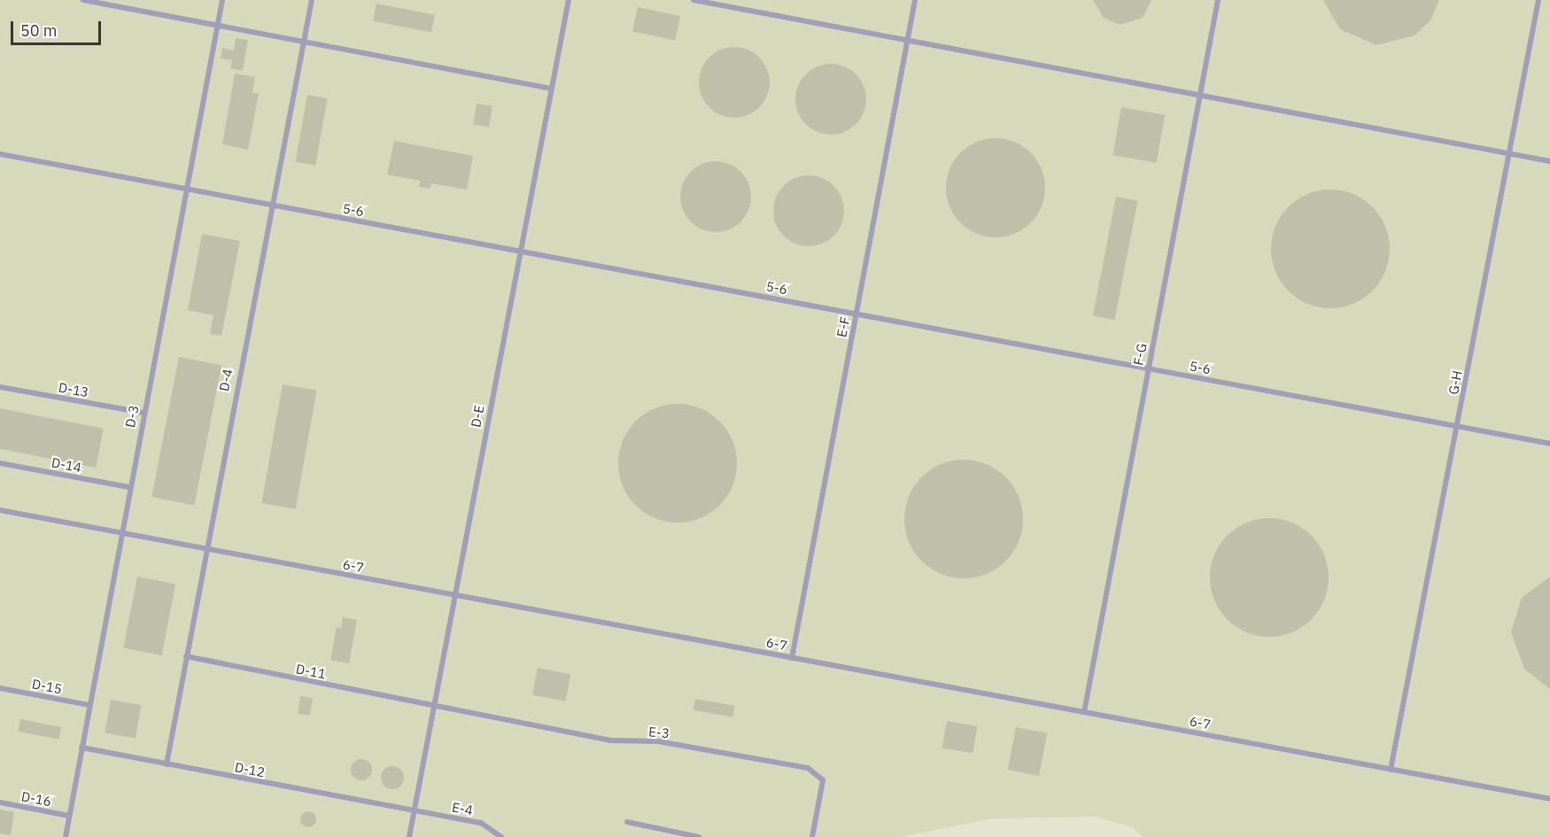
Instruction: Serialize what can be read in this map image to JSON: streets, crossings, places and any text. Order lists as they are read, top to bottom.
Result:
{
  "streets": {
    "lane": [
      "5-6",
      "E-F",
      "F-G",
      "D-4",
      "G-H",
      "D-13",
      "D-3",
      "D-E",
      "D-14",
      "6-7",
      "D-11",
      "D-15",
      "E-3",
      "D-12",
      "D-16",
      "E-4"
    ]
  },
  "crossings": [
    ["5-6", "E-F"],
    ["5-6", "F-G"],
    ["5-6", "D-4"],
    ["5-6", "G-H"],
    ["5-6", "D-3"],
    ["5-6", "D-E"],
    ["E-F", "6-7"],
    ["F-G", "6-7"],
    ["D-4", "6-7"],
    ["D-4", "D-11"],
    ["D-4", "D-12"],
    ["G-H", "6-7"],
    ["D-13", "D-3"],
    ["D-3", "D-14"],
    ["D-3", "6-7"],
    ["D-3", "D-15"],
    ["D-3", "D-12"],
    ["D-3", "D-16"],
    ["D-E", "6-7"],
    ["D-E", "D-11"],
    ["D-E", "E-3"],
    ["D-E", "D-12"],
    ["D-E", "E-4"],
    ["D-11", "E-3"],
    ["D-12", "E-4"]
  ],
  "scale_bar": "50 m"
}
